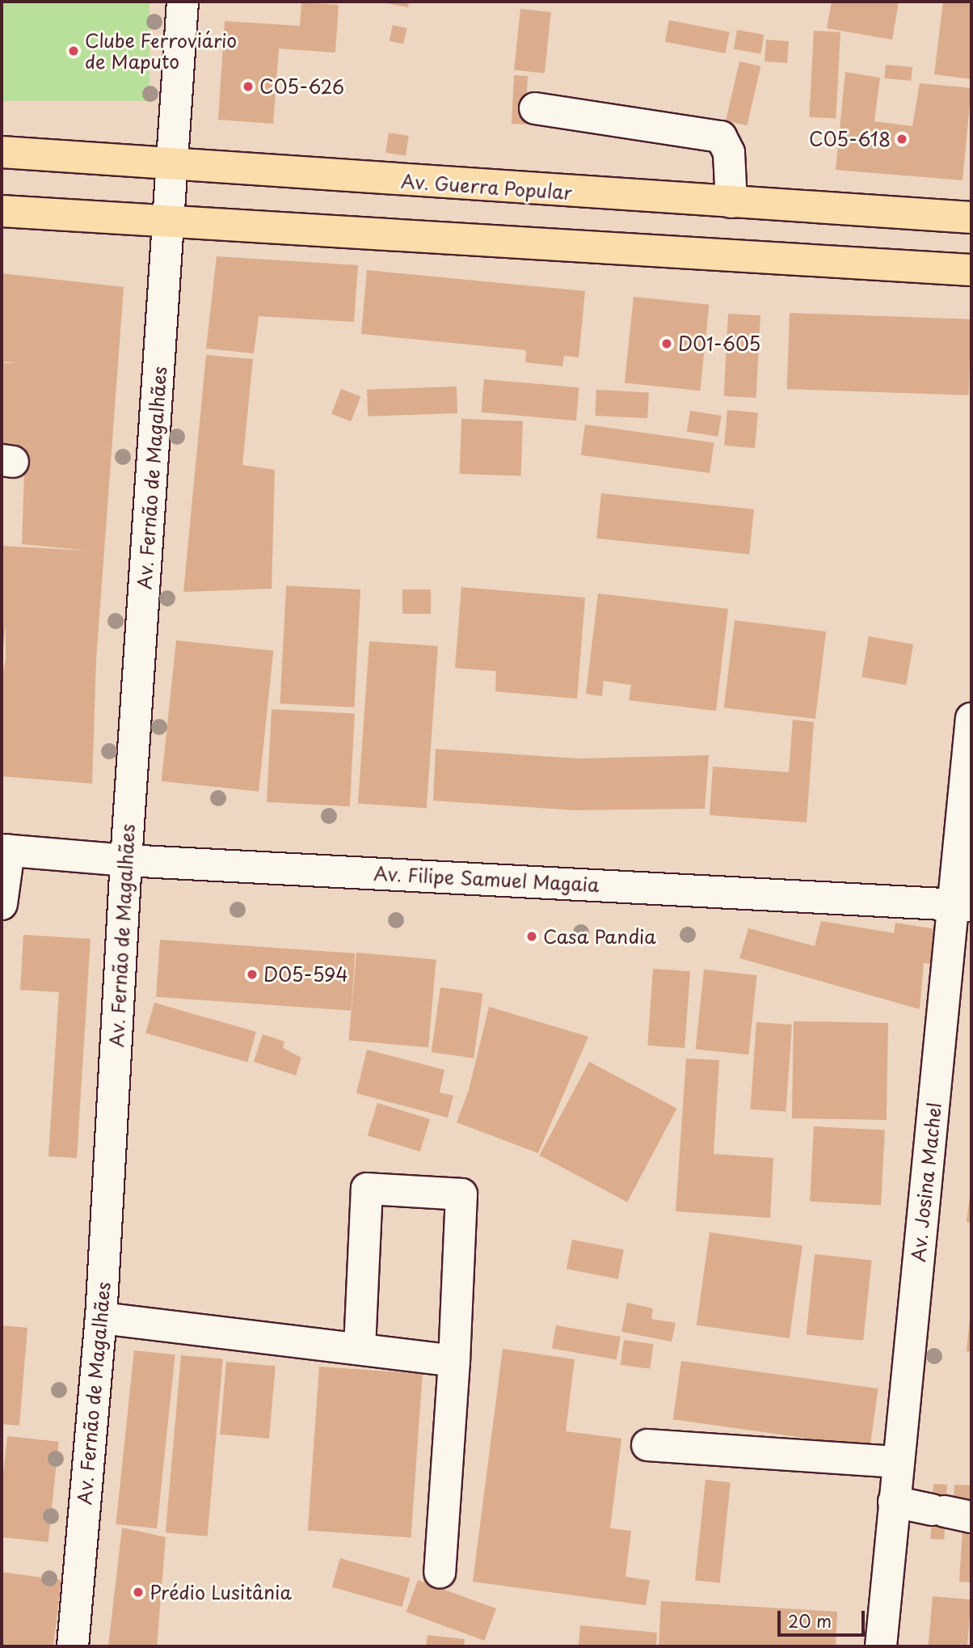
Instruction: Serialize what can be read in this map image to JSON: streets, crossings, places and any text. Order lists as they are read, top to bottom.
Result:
{
  "streets": {
    "main road": ["Av. Guerra Popular"],
    "street": ["Av. Fernão de Magalhães", "Av. Filipe Samuel Magaia", "Av. Josina Machel"]
  },
  "crossings": [
    ["Av. Guerra Popular", "Av. Fernão de Magalhães"],
    ["Av. Fernão de Magalhães", "Av. Filipe Samuel Magaia"],
    ["Av. Filipe Samuel Magaia", "Av. Josina Machel"]
  ],
  "places": [
    "Clube Ferroviário de Maputo",
    "C05-626",
    "C05-618",
    "D01-605",
    "Casa Pandia",
    "D05-594",
    "Prédio Lusitânia"
  ],
  "scale_bar": "20 m"
}
